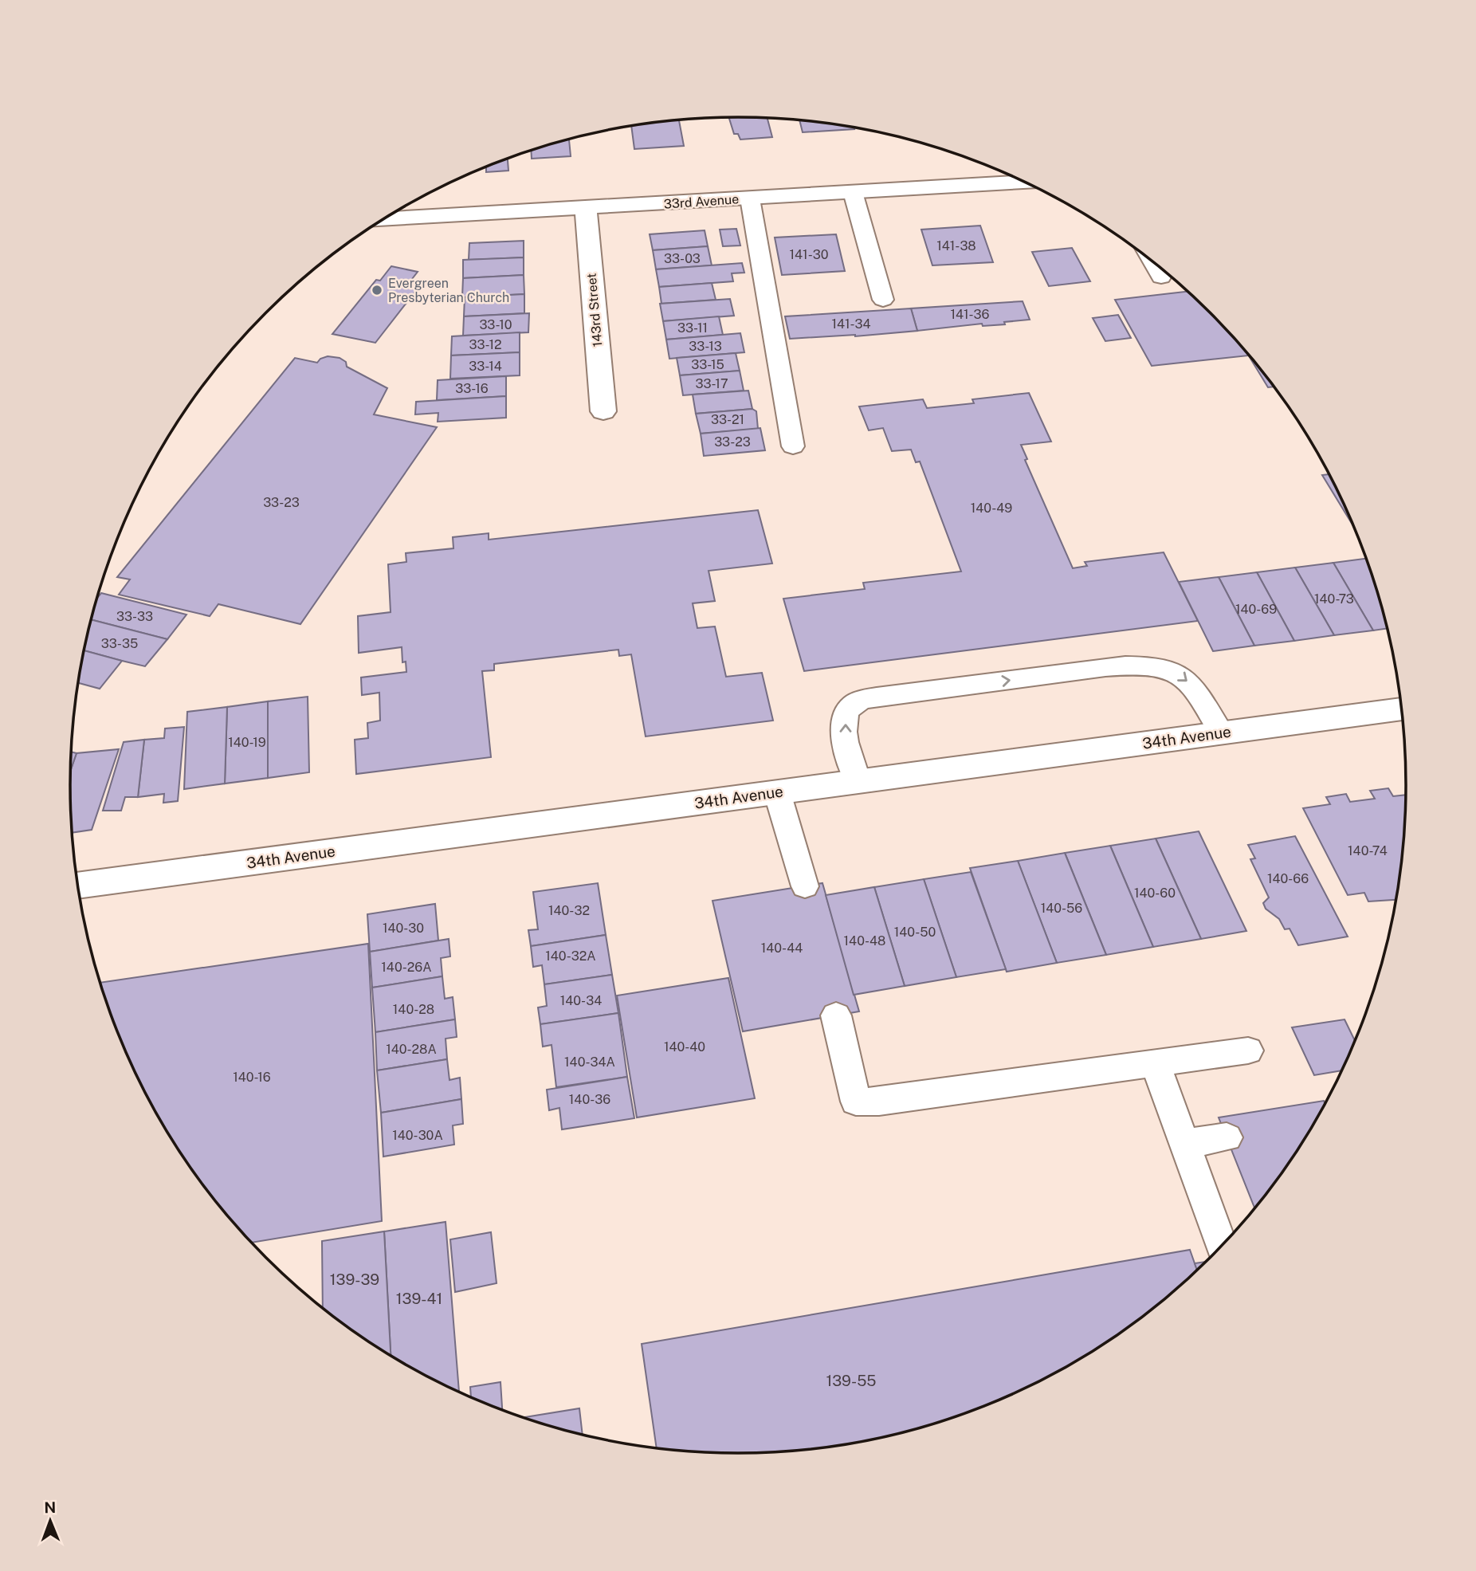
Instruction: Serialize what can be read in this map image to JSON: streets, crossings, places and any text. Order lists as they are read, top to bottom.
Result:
{
  "streets": {
    "street": ["33rd Avenue", "143rd Street", "34th Avenue"]
  },
  "crossings": [
    ["33rd Avenue", "143rd Street"]
  ],
  "places": ["Evergreen Presbyterian Church"],
  "house_numbers": [
    "141-38",
    "141-30",
    "33-03",
    "141-36",
    "141-34",
    "33-10",
    "33-11",
    "33-12",
    "33-13",
    "33-15",
    "33-14",
    "33-17",
    "33-16",
    "33-21",
    "33-23",
    "33-23",
    "140-49",
    "140-73",
    "140-69",
    "33-33",
    "33-35",
    "140-19",
    "140-74",
    "140-66",
    "140-60",
    "140-56",
    "140-32",
    "140-30",
    "140-50",
    "140-48",
    "140-44",
    "140-32A",
    "140-26A",
    "140-34",
    "140-28",
    "140-40",
    "140-28A",
    "140-34A",
    "140-16",
    "140-36",
    "140-30A",
    "139-39",
    "139-41",
    "139-55"
  ],
  "north": "top"
}
